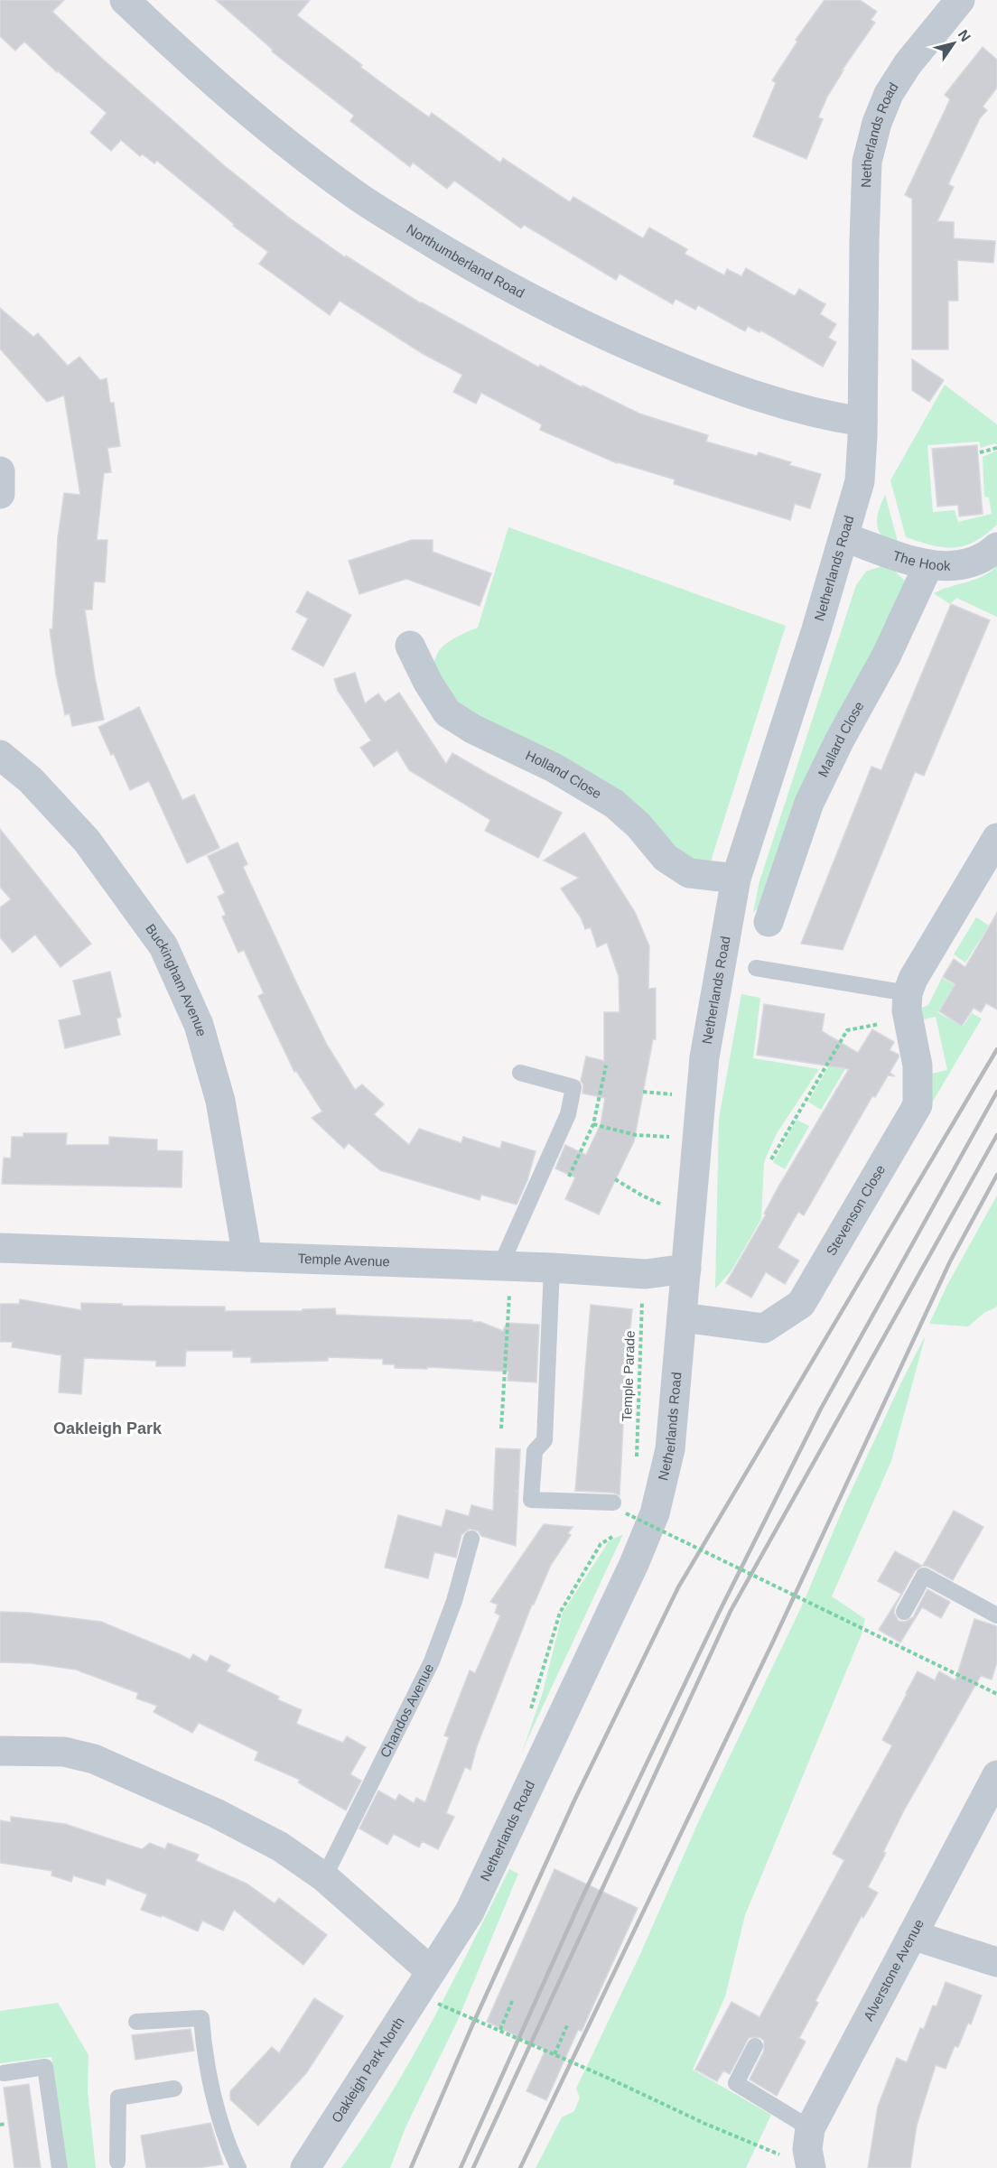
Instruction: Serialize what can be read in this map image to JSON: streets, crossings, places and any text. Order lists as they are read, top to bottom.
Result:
{
  "streets": {
    "street": [
      "Netherlands Road",
      "Northumberland Road",
      "The Hook",
      "Mallard Close",
      "Holland Close",
      "Buckingham Avenue",
      "Stevenson Close",
      "Temple Avenue",
      "Alverstone Avenue",
      "Oakleigh Park North"
    ],
    "lane": ["Chandos Avenue"],
    "path": ["Temple Parade"]
  },
  "crossings": [
    ["Netherlands Road", "Northumberland Road"],
    ["Netherlands Road", "The Hook"],
    ["Netherlands Road", "Holland Close"],
    ["Netherlands Road", "Stevenson Close"],
    ["Netherlands Road", "Temple Avenue"],
    ["Netherlands Road", "Oakleigh Park North"],
    ["The Hook", "Mallard Close"],
    ["Buckingham Avenue", "Temple Avenue"]
  ],
  "districts": ["Oakleigh Park"],
  "north": "top right"
}
